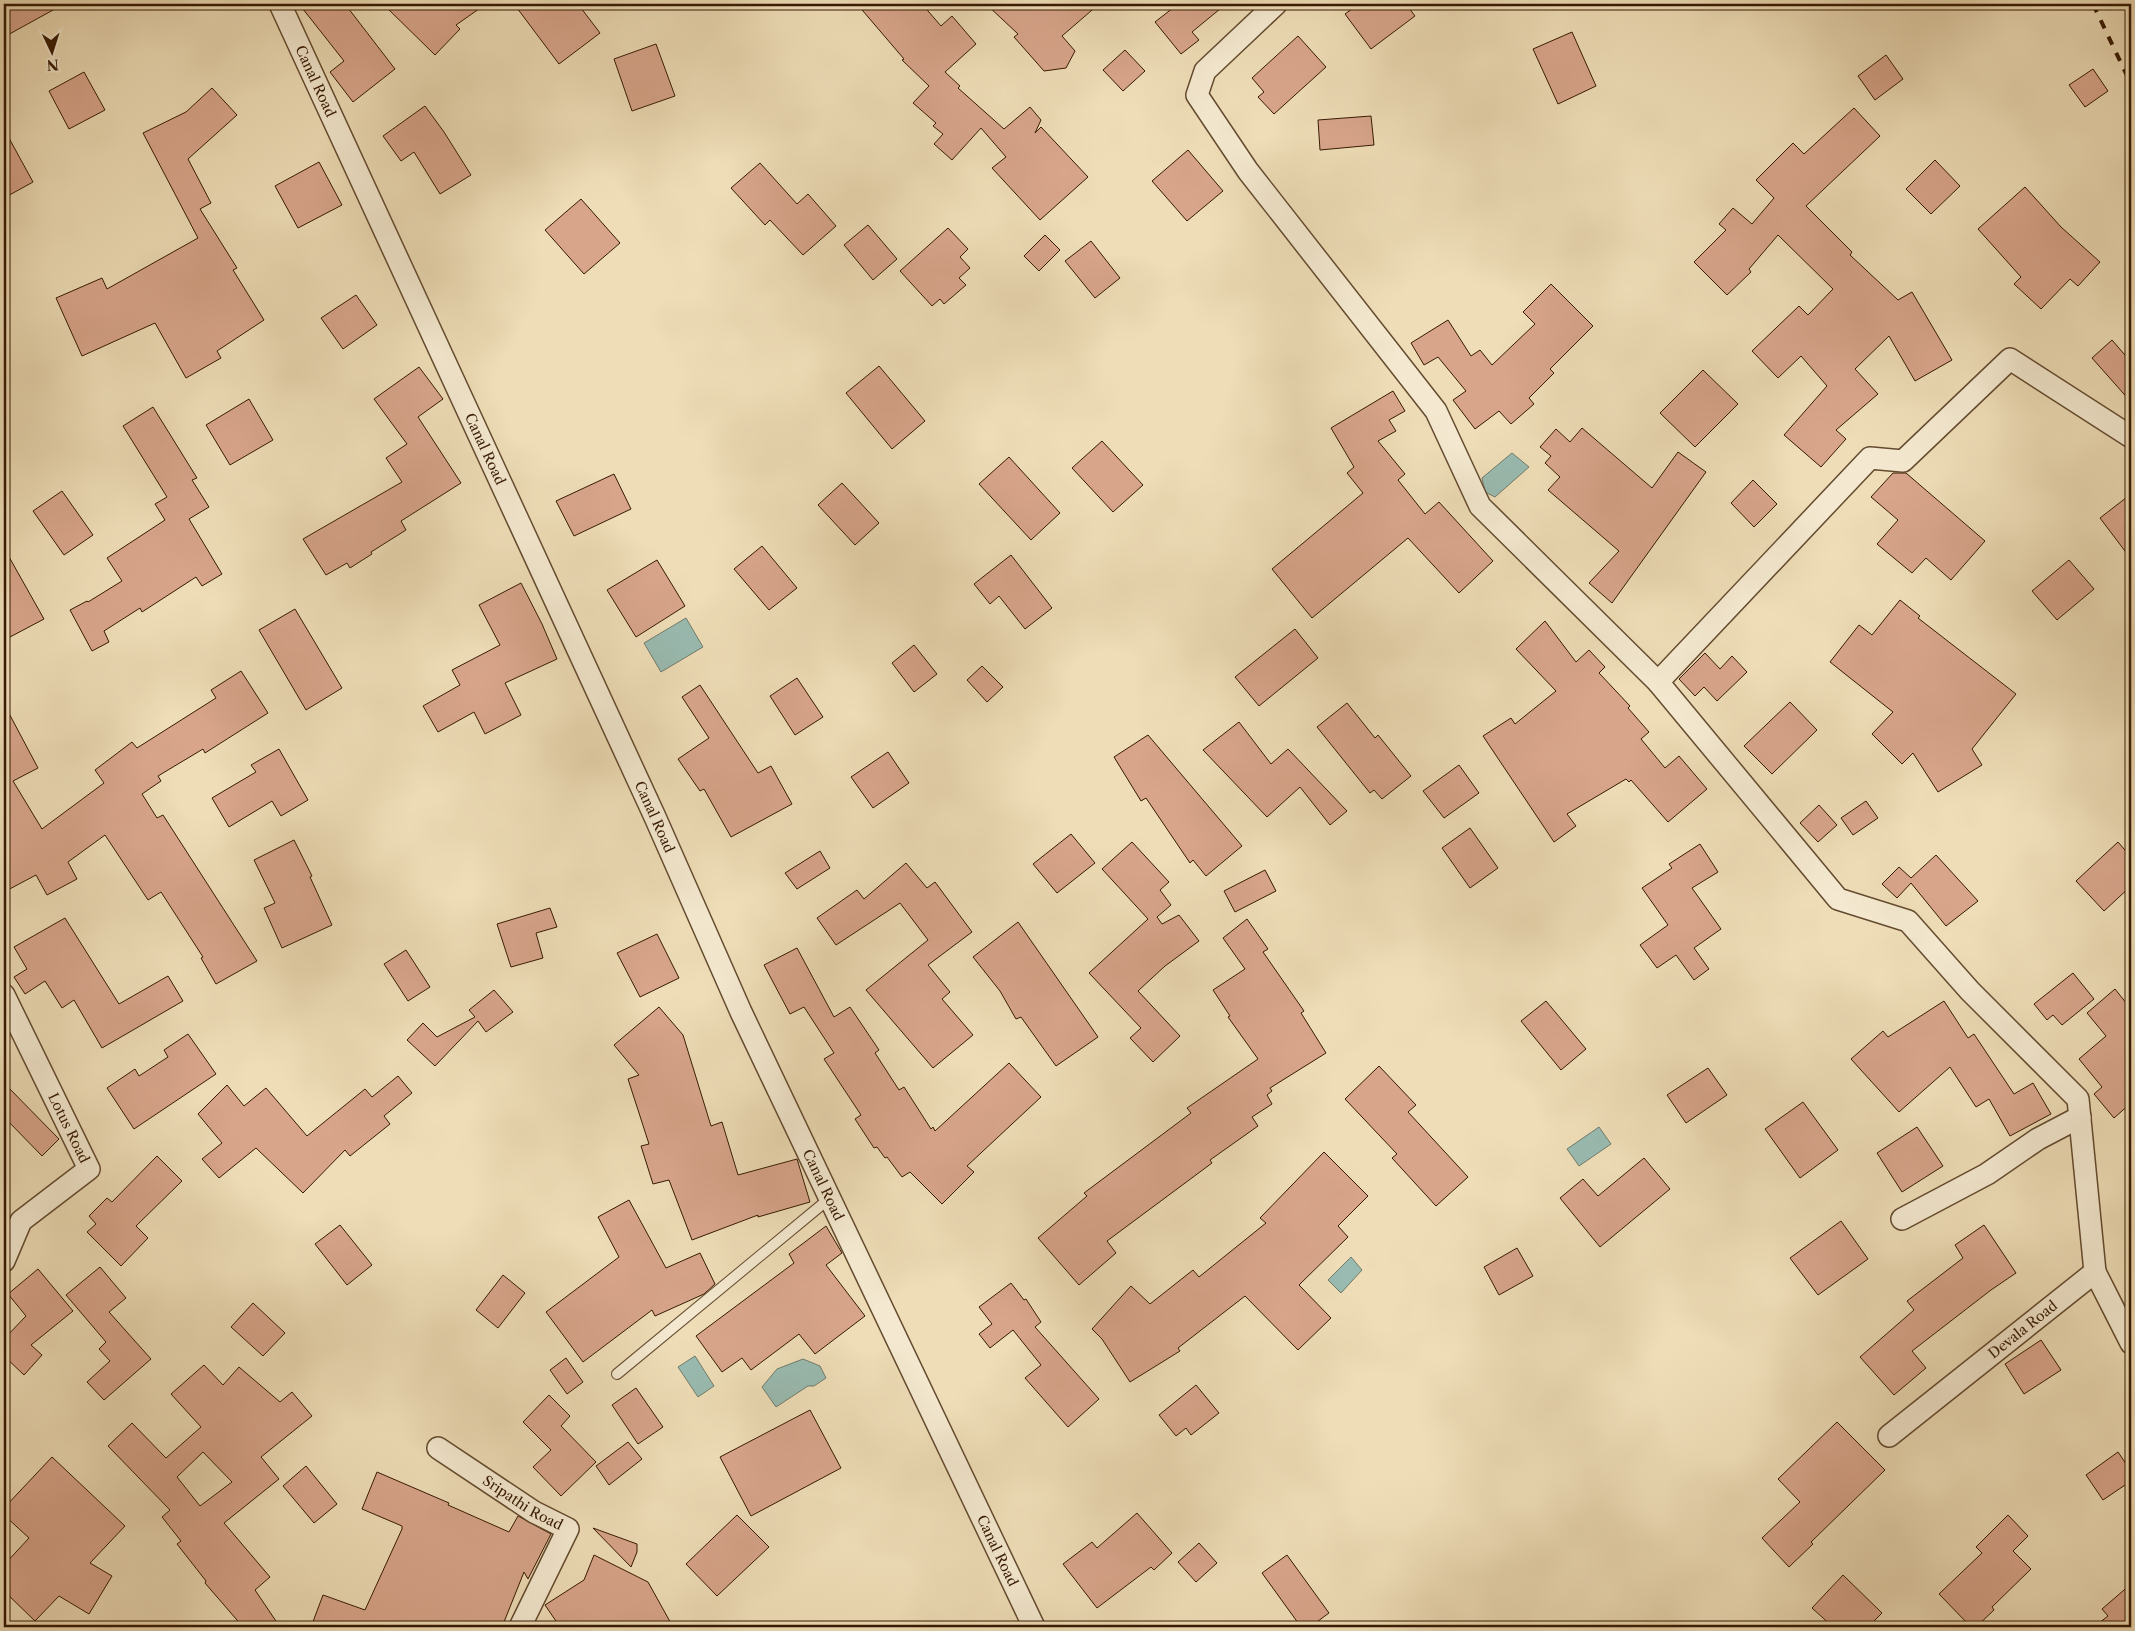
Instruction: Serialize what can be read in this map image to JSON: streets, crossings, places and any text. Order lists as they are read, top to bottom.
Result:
{
  "streets": {
    "street": [
      "Canal Road",
      "Lotus Road",
      "Devala Road",
      "Sripathi Road"
    ]
  },
  "north": "bottom"
}
